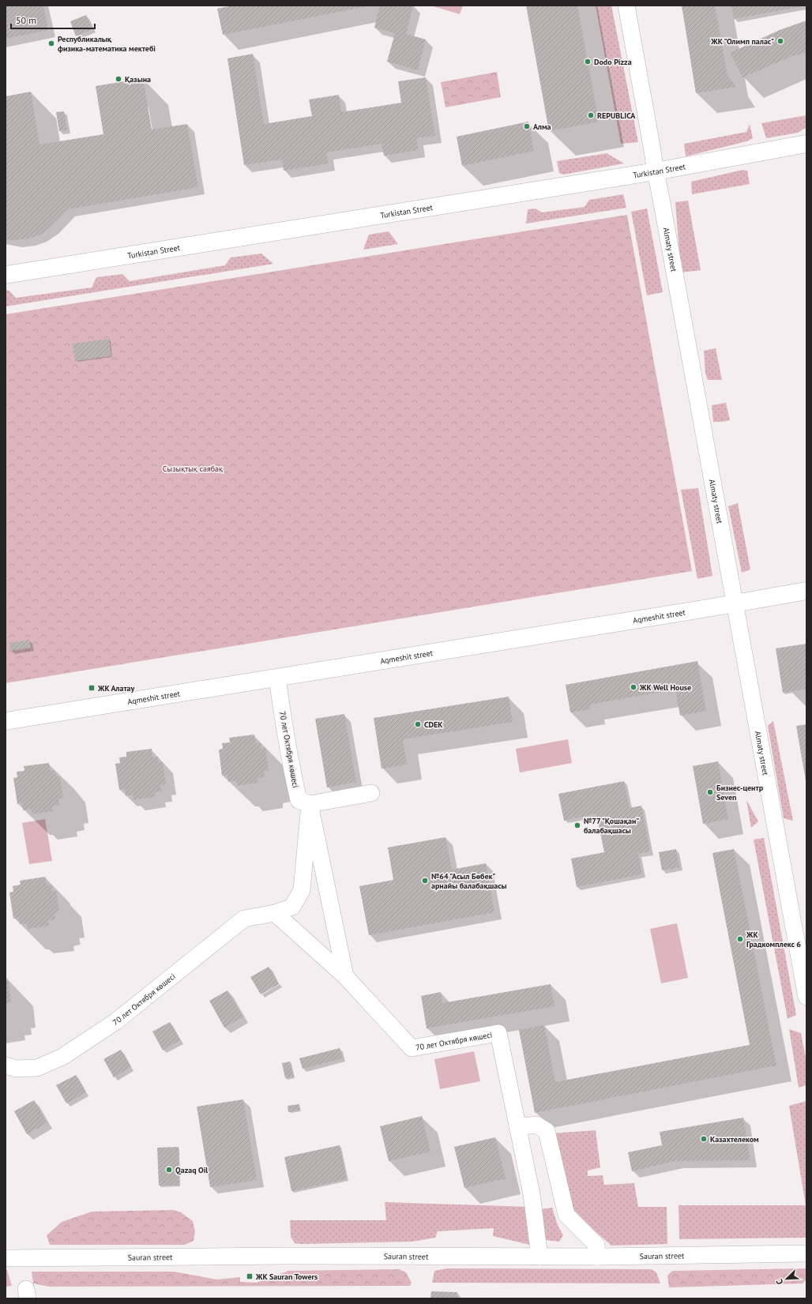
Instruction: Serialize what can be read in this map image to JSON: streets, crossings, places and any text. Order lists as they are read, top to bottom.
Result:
{
  "streets": {
    "main road": ["Turkistan Street", "Aqmeshit street"],
    "street": ["Almaty street", "70 лет Октября көшесі", "Sauran street"]
  },
  "crossings": [
    ["Turkistan Street", "Almaty street"],
    ["Almaty street", "Aqmeshit street"],
    ["Aqmeshit street", "70 лет Октября көшесі"],
    ["70 лет Октября көшесі", "Sauran street"]
  ],
  "parks": ["Сызықтық саябақ"],
  "places": {
    "other": [
      "ЖК \"Олимп палас\"",
      "Республикалық физика-математика мектебі",
      "Dodo Pizza",
      "Қазына",
      "REPUBLICA",
      "Алма",
      "ЖК Well House",
      "CDEK",
      "Бизнес-центр Seven",
      "№77 \"Қошақан\" балабақшасы",
      "№64 \"Асыл Бөбек\" арнайы балабақшасы",
      "ЖК Градкомплекс 6",
      "Казахтелеком",
      "Qazaq Oil"
    ],
    "transit": ["ЖК Алатау", "ЖК Sauran Towers"]
  },
  "scale_bar": "50 m",
  "north": "bottom left"
}
